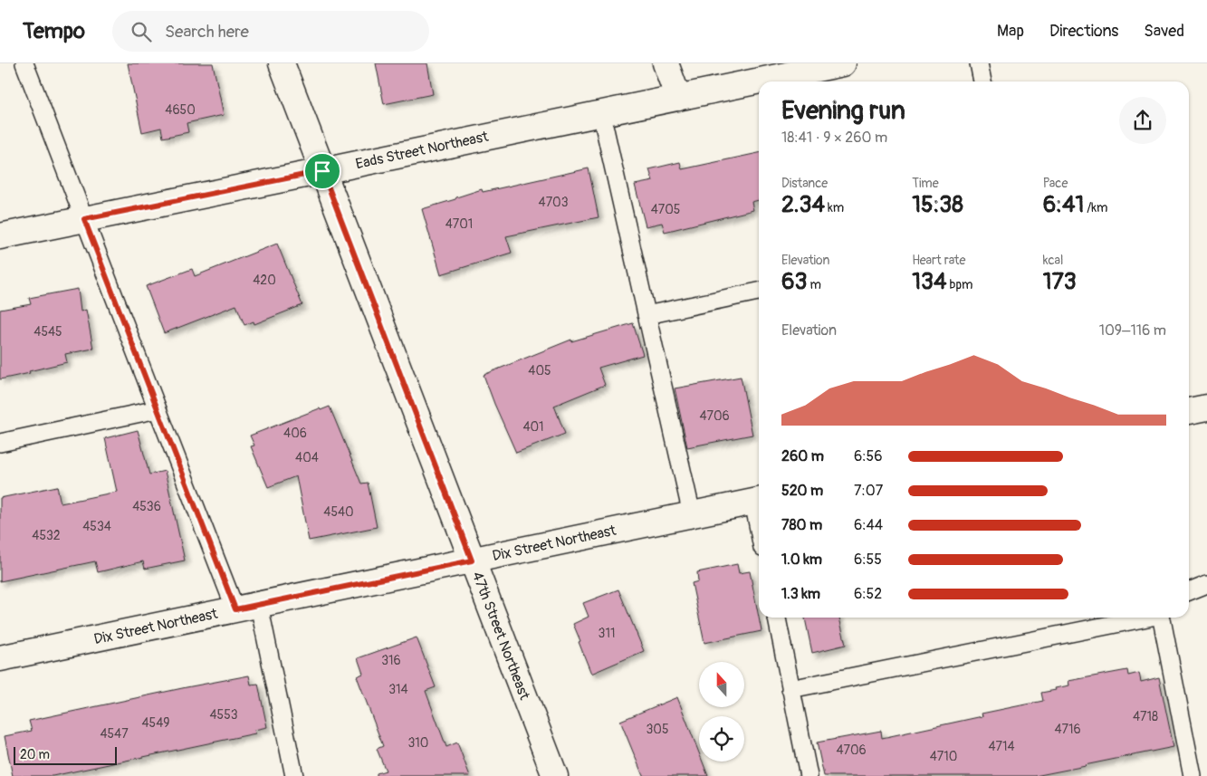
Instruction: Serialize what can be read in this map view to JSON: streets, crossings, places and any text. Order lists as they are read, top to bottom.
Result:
{
  "streets": {
    "street": ["Eads Street Northeast", "Dix Street Northeast", "47th Street Northeast"]
  },
  "crossings": [
    ["Eads Street Northeast", "47th Street Northeast"],
    ["Dix Street Northeast", "47th Street Northeast"]
  ],
  "house_numbers": [
    "4650",
    "4703",
    "4705",
    "4701",
    "420",
    "4545",
    "405",
    "4706",
    "401",
    "406",
    "404",
    "4536",
    "4540",
    "4534",
    "4532",
    "311",
    "316",
    "314",
    "4553",
    "4718",
    "4549",
    "305",
    "4716",
    "4547",
    "310",
    "4714",
    "4706",
    "4710"
  ],
  "scale_bar": "20 m",
  "north": "top",
  "page": {
    "header": "Tempo",
    "search": "Search here",
    "nav": ["Map", "Directions", "Saved"],
    "heading": ["Evening run", "18:41 · 9 × 260 m"],
    "stats": [
      ["Distance", "2.34 km"],
      ["Time", "15:38"],
      ["Pace", "6:41 /km"],
      ["Elevation", "63 m"],
      ["Heart rate", "134 bpm"],
      ["kcal", "173"]
    ],
    "chart": ["Elevation", "109–116 m"],
    "list": [
      {
        "name": "260 m",
        "note": "6:56"
      },
      {
        "name": "520 m",
        "note": "7:07"
      },
      {
        "name": "780 m",
        "note": "6:44"
      },
      {
        "name": "1.0 km",
        "note": "6:55"
      },
      {
        "name": "1.3 km",
        "note": "6:52"
      }
    ],
    "scale": "20 m"
  }
}
